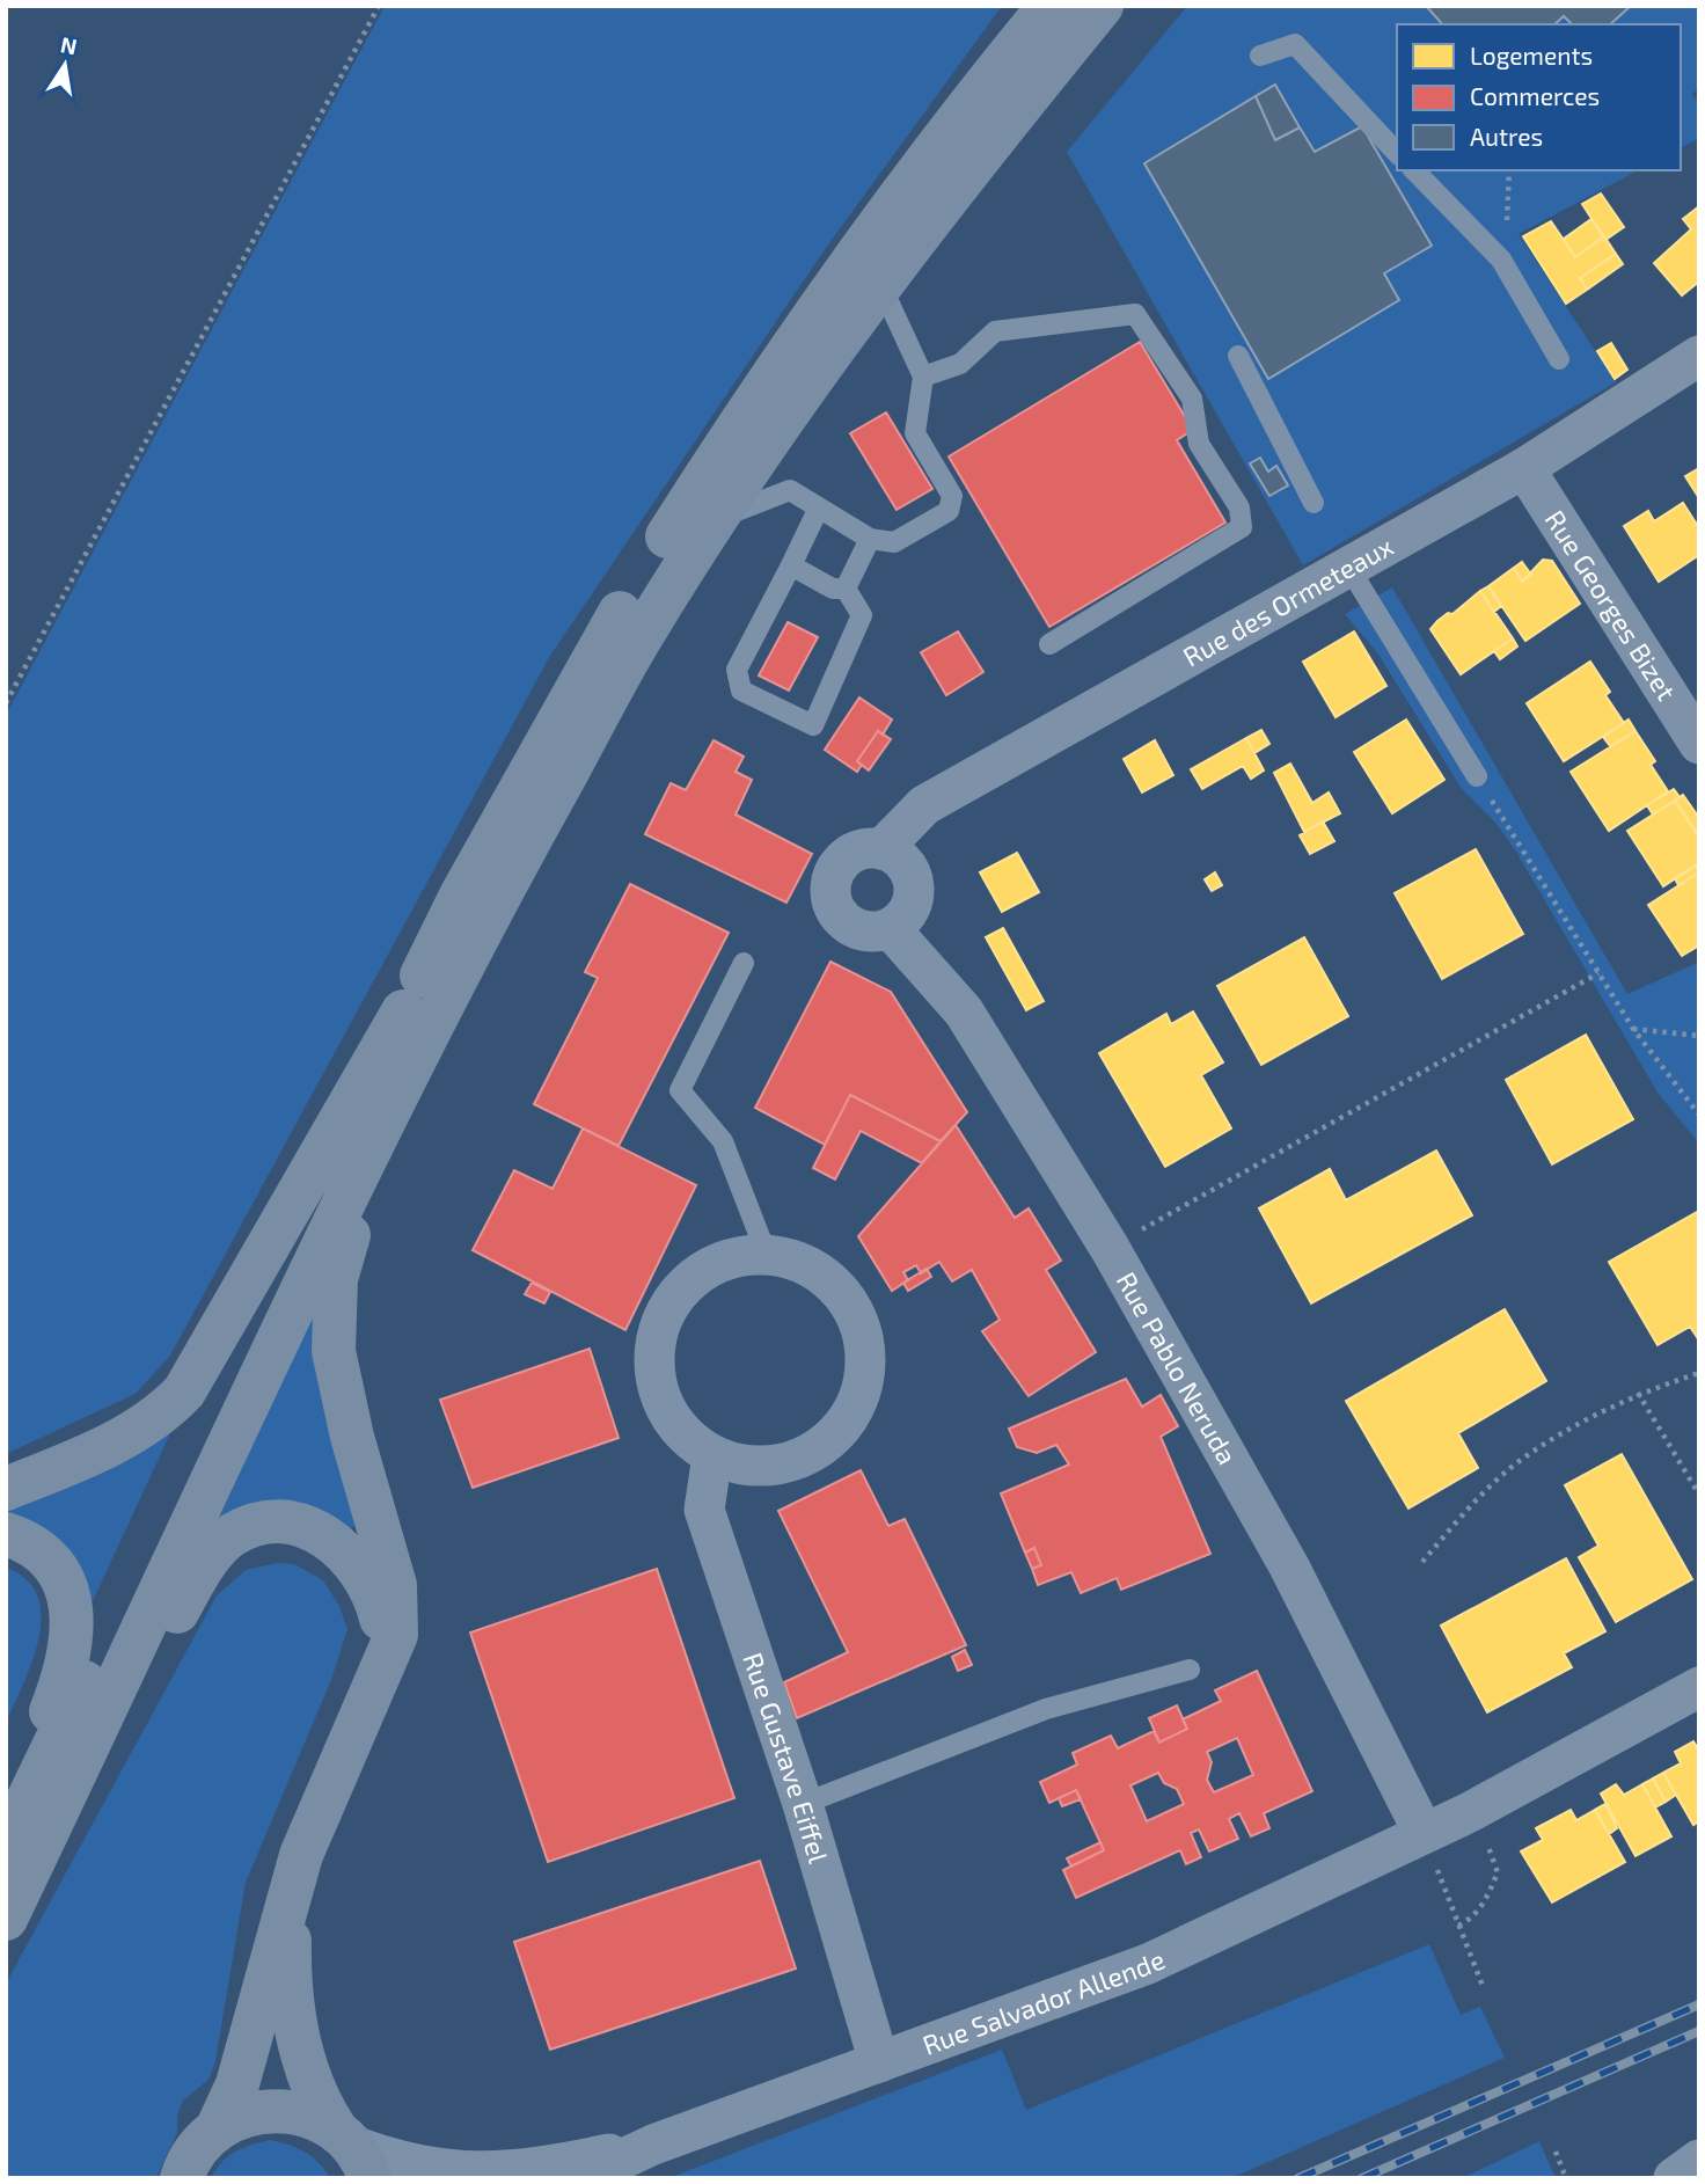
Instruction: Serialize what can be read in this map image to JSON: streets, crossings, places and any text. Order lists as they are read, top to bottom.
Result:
{
  "streets": {
    "street": [
      "Rue des Ormeteaux",
      "Rue Georges Bizet",
      "Rue Pablo Neruda",
      "Rue Gustave Eiffel",
      "Rue Salvador Allende"
    ]
  },
  "crossings": [
    ["Rue des Ormeteaux", "Rue Georges Bizet"],
    ["Rue des Ormeteaux", "Rue Pablo Neruda"],
    ["Rue Pablo Neruda", "Rue Salvador Allende"],
    ["Rue Gustave Eiffel", "Rue Salvador Allende"]
  ],
  "legend": ["Logements", "Commerces", "Autres"],
  "north": "top"
}
